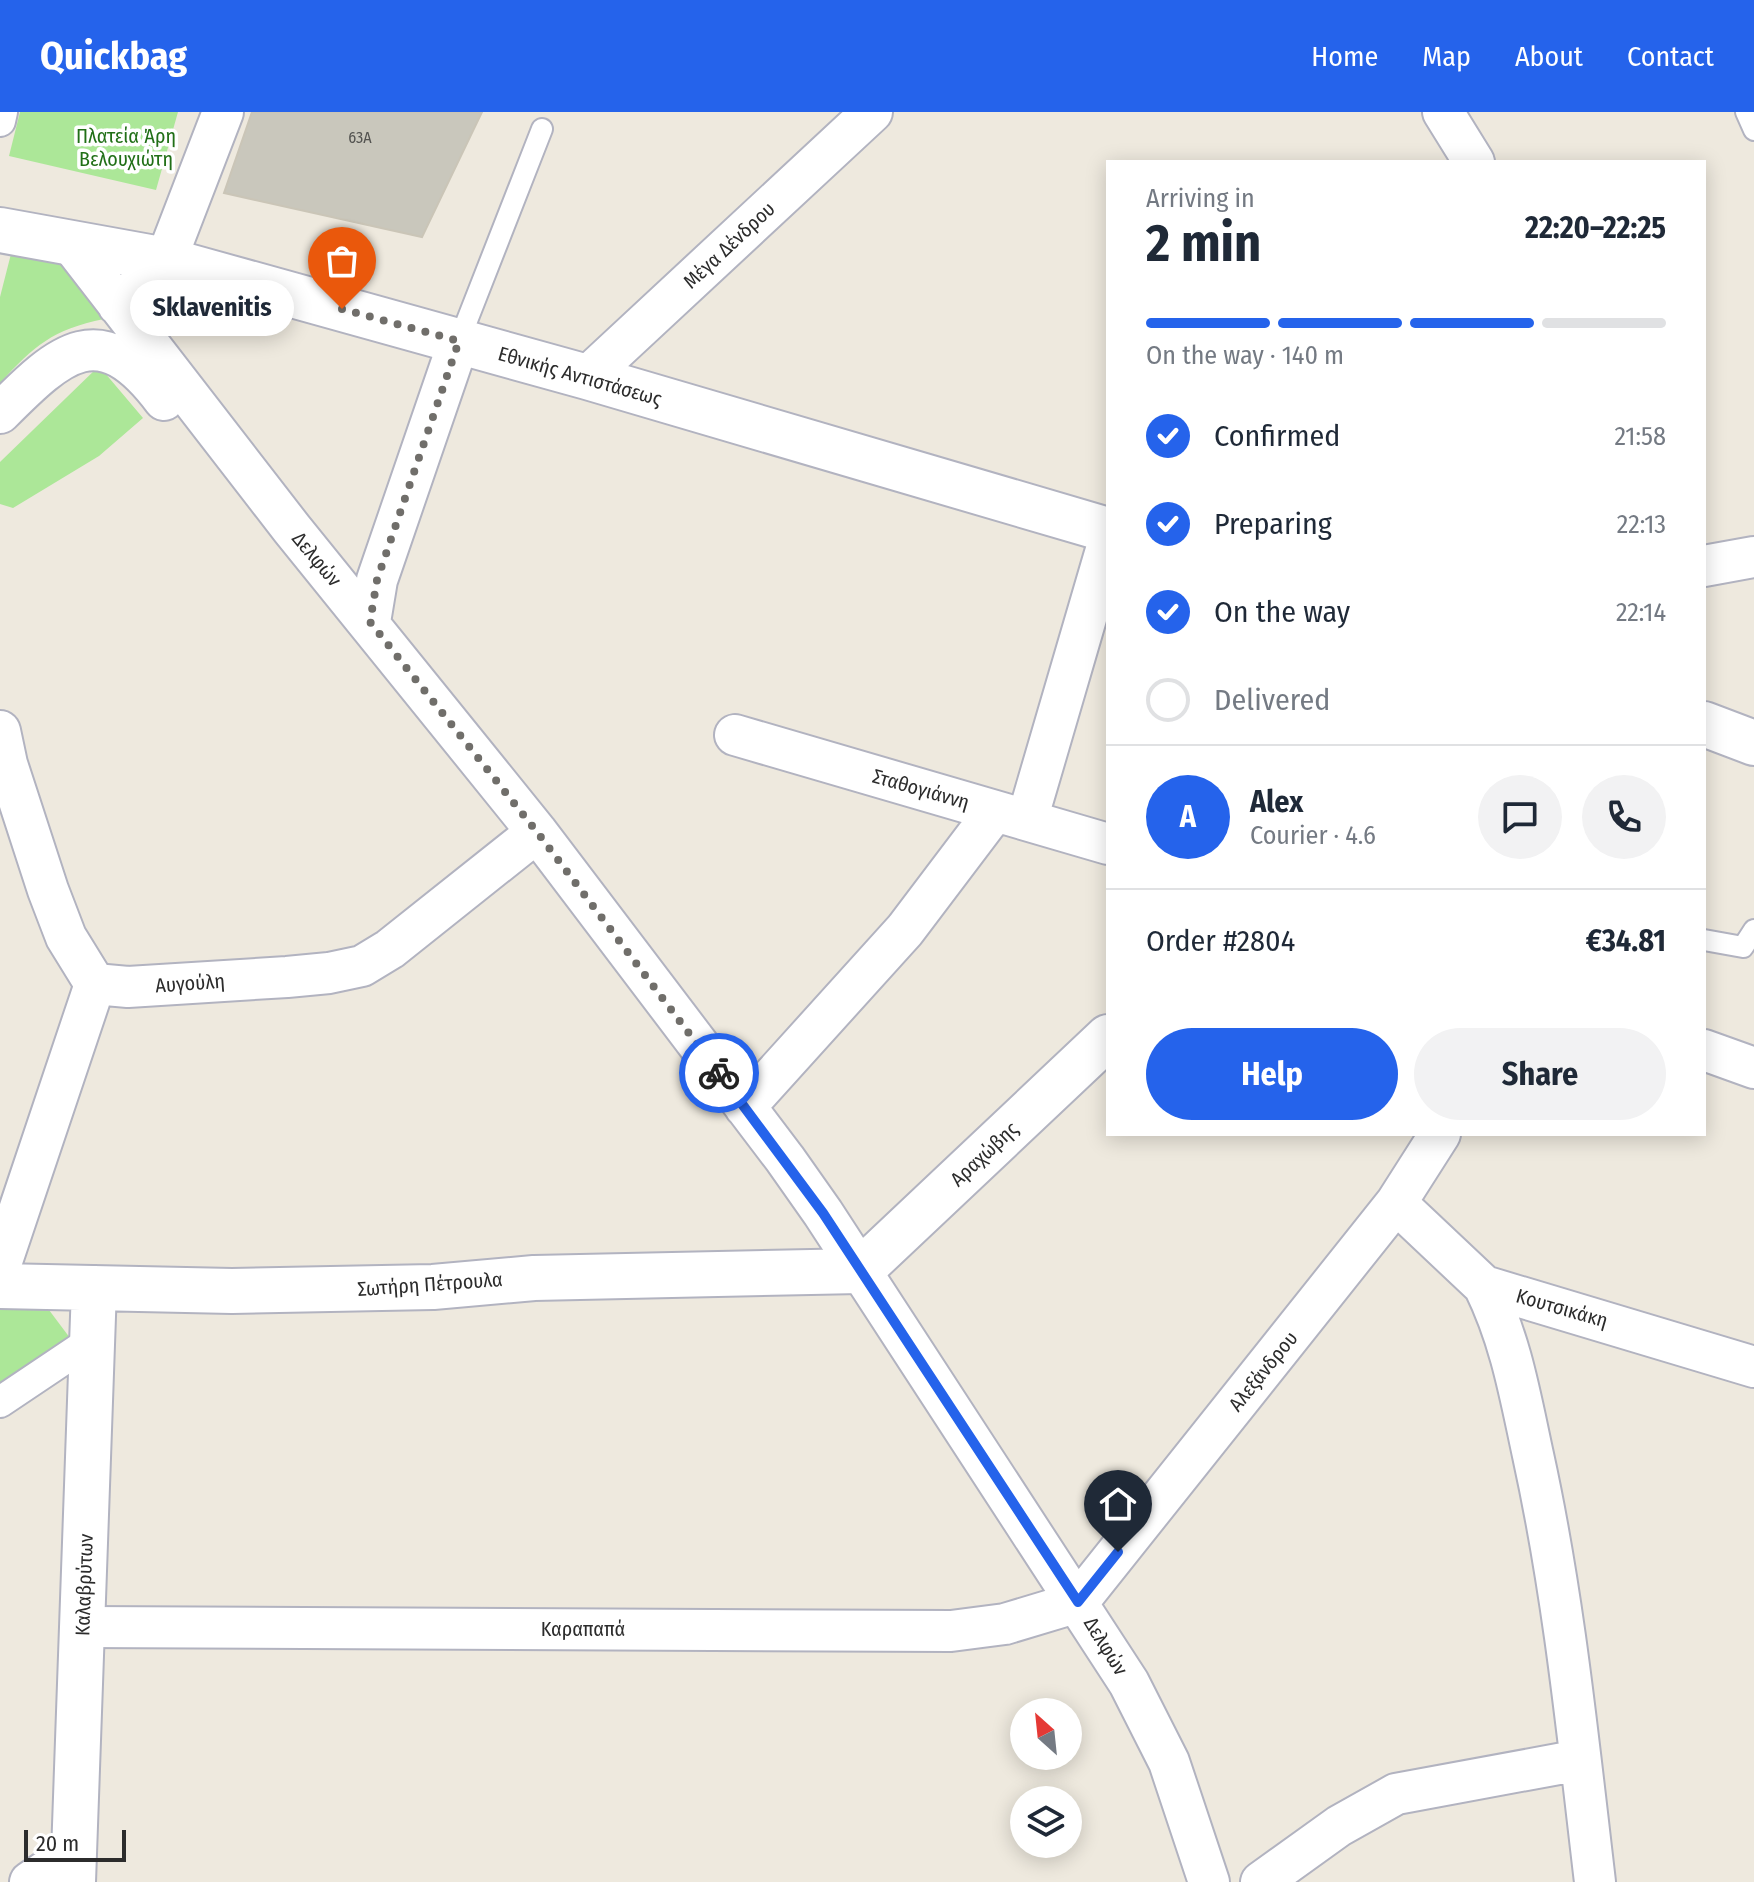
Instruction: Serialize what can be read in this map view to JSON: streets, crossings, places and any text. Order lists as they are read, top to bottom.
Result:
{
  "streets": {
    "street": [
      "Μέγα Δένδρου",
      "Εθνικής Αντιστάσεως",
      "Δελφών",
      "Σταθογιάννη",
      "Αυγούλη",
      "Αραχώβης",
      "Σωτήρη Πέτρουλα",
      "Κουτσικάκη",
      "Αλεξάνδρου",
      "Καλαβρύτων",
      "Καραπαπά"
    ]
  },
  "crossings": [
    ["Μέγα Δένδρου", "Εθνικής Αντιστάσεως"],
    ["Εθνικής Αντιστάσεως", "Δελφών"],
    ["Δελφών", "Αυγούλη"],
    ["Δελφών", "Αραχώβης"],
    ["Δελφών", "Σωτήρη Πέτρουλα"],
    ["Δελφών", "Αλεξάνδρου"],
    ["Δελφών", "Καραπαπά"],
    ["Αραχώβης", "Σωτήρη Πέτρουλα"],
    ["Σωτήρη Πέτρουλα", "Καλαβρύτων"],
    ["Κουτσικάκη", "Αλεξάνδρου"],
    ["Αλεξάνδρου", "Καραπαπά"],
    ["Καλαβρύτων", "Καραπαπά"]
  ],
  "parks": ["Πλατεία Άρη Βελουχιώτη"],
  "places": ["Sklavenitis"],
  "house_numbers": ["63Α"],
  "scale_bar": "20 m",
  "north": "top left",
  "page": {
    "header": "Quickbag",
    "nav": [
      "Home",
      "Map",
      "About",
      "Contact"
    ],
    "heading": ["2 min", "Arriving in", "22:20–22:25"],
    "panel": [
      "Alex",
      "Courier · 4.6",
      "Order #2804",
      "€34.81"
    ],
    "bubble": "Sklavenitis",
    "bar": "On the way · 140 m",
    "list": [
      ["Confirmed", "21:58"],
      ["Preparing", "22:13"],
      ["On the way", "22:14"],
      "Delivered"
    ],
    "round": "A",
    "buttons": ["Help", "Share"],
    "scale": "20 m"
  }
}
